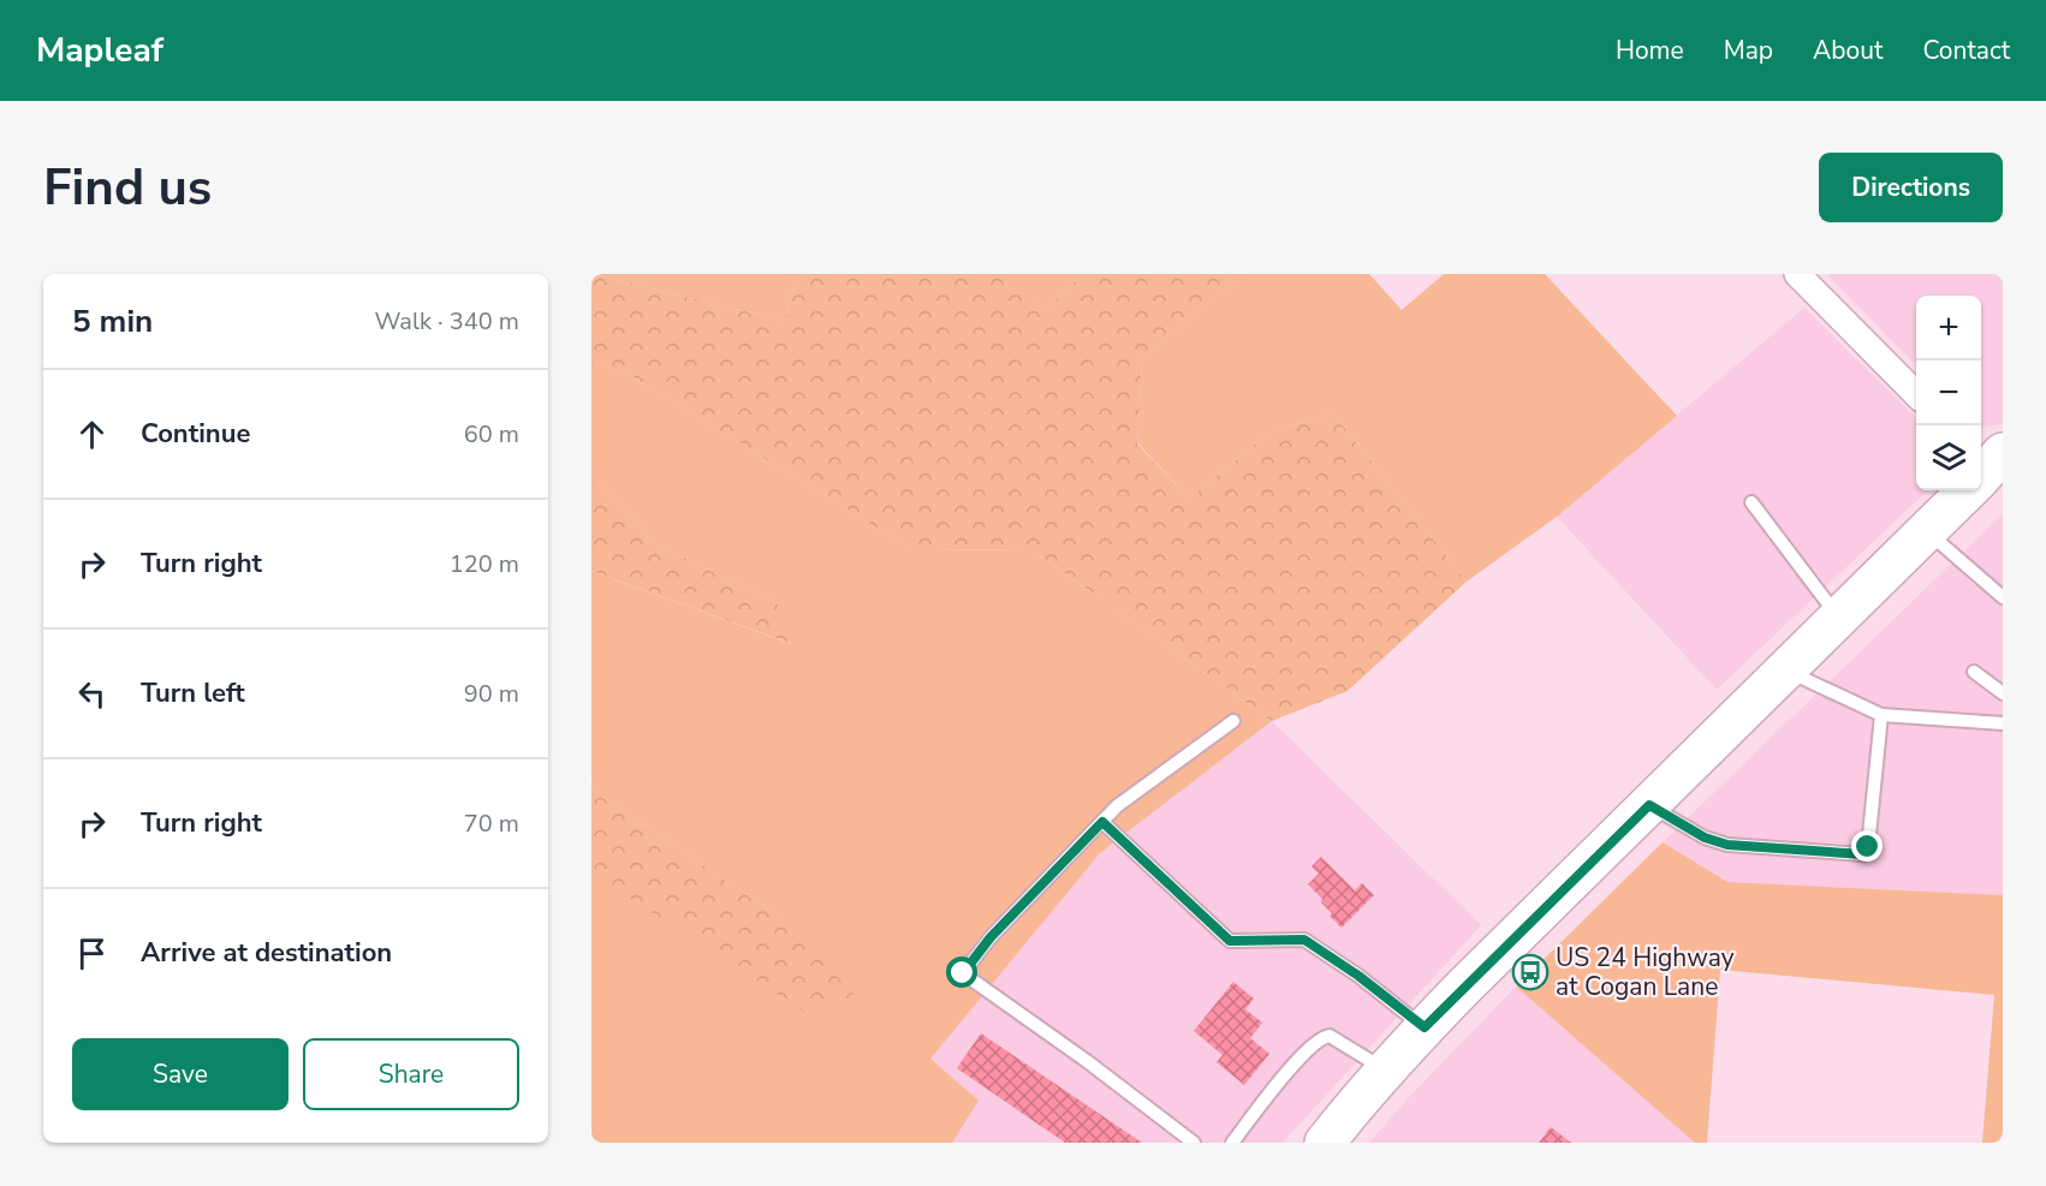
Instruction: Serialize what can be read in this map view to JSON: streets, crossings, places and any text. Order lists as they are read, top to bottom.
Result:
{
  "places": {
    "bus stop": ["US 24 Highway at Cogan Lane"]
  },
  "page": {
    "header": "Mapleaf",
    "nav": [
      "Home",
      "Map",
      "About",
      "Contact"
    ],
    "buttons": [
      "Directions",
      ["Save", "Share"]
    ],
    "title": "Find us",
    "heading": ["5 min", "Walk · 340 m"],
    "map_buttons": ["+", "−"],
    "list": [
      ["Continue", "60 m"],
      ["Turn right", "120 m"],
      ["Turn left", "90 m"],
      ["Turn right", "70 m"],
      "Arrive at destination"
    ]
  }
}
